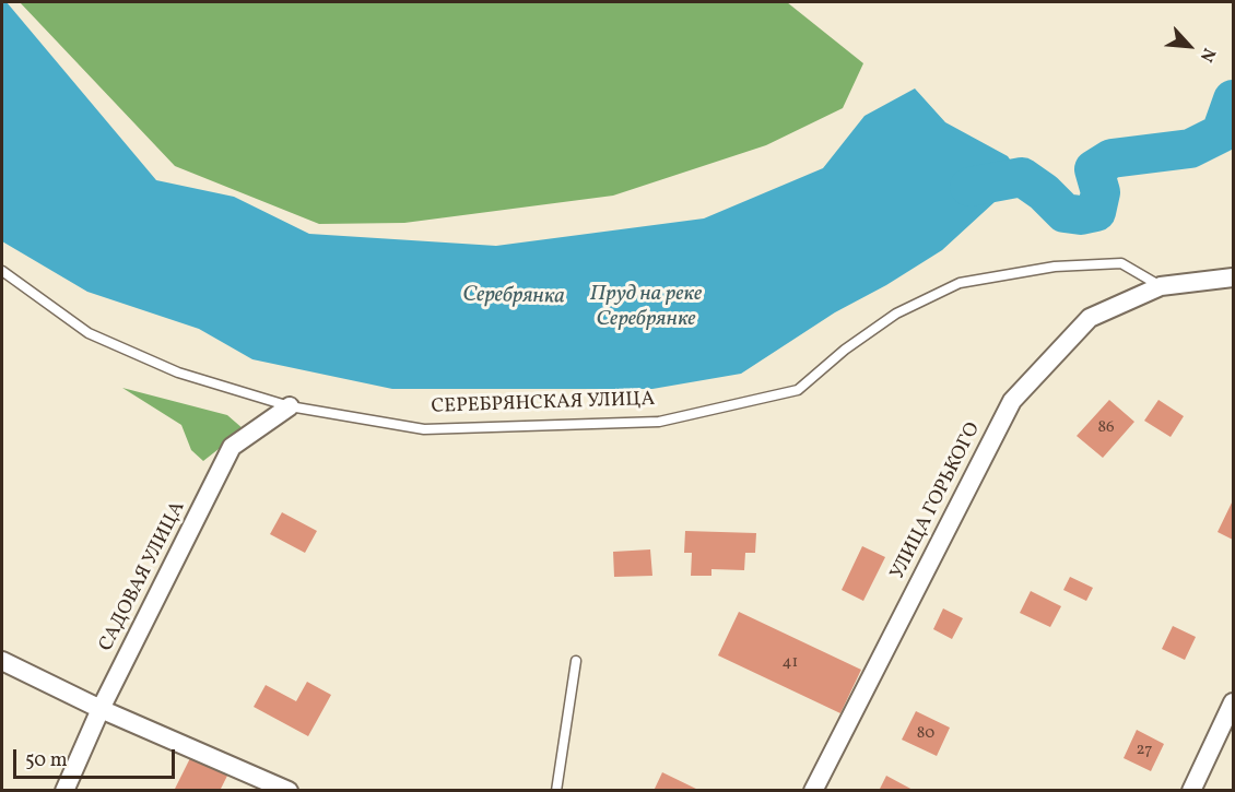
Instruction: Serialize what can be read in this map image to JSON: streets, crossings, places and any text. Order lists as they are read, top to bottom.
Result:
{
  "streets": {
    "street": ["УЛИЦА ГОРЬКОГО", "САДОВАЯ УЛИЦА"],
    "lane": ["СЕРЕБРЯНСКАЯ УЛИЦА"]
  },
  "crossings": [
    ["СЕРЕБРЯНСКАЯ УЛИЦА", "УЛИЦА ГОРЬКОГО"],
    ["СЕРЕБРЯНСКАЯ УЛИЦА", "САДОВАЯ УЛИЦА"]
  ],
  "water": ["Пруд на реке Серебрянке", "Серебрянка"],
  "house_numbers": [
    "86",
    "41",
    "80",
    "27"
  ],
  "scale_bar": "50 m",
  "north": "bottom right"
}
